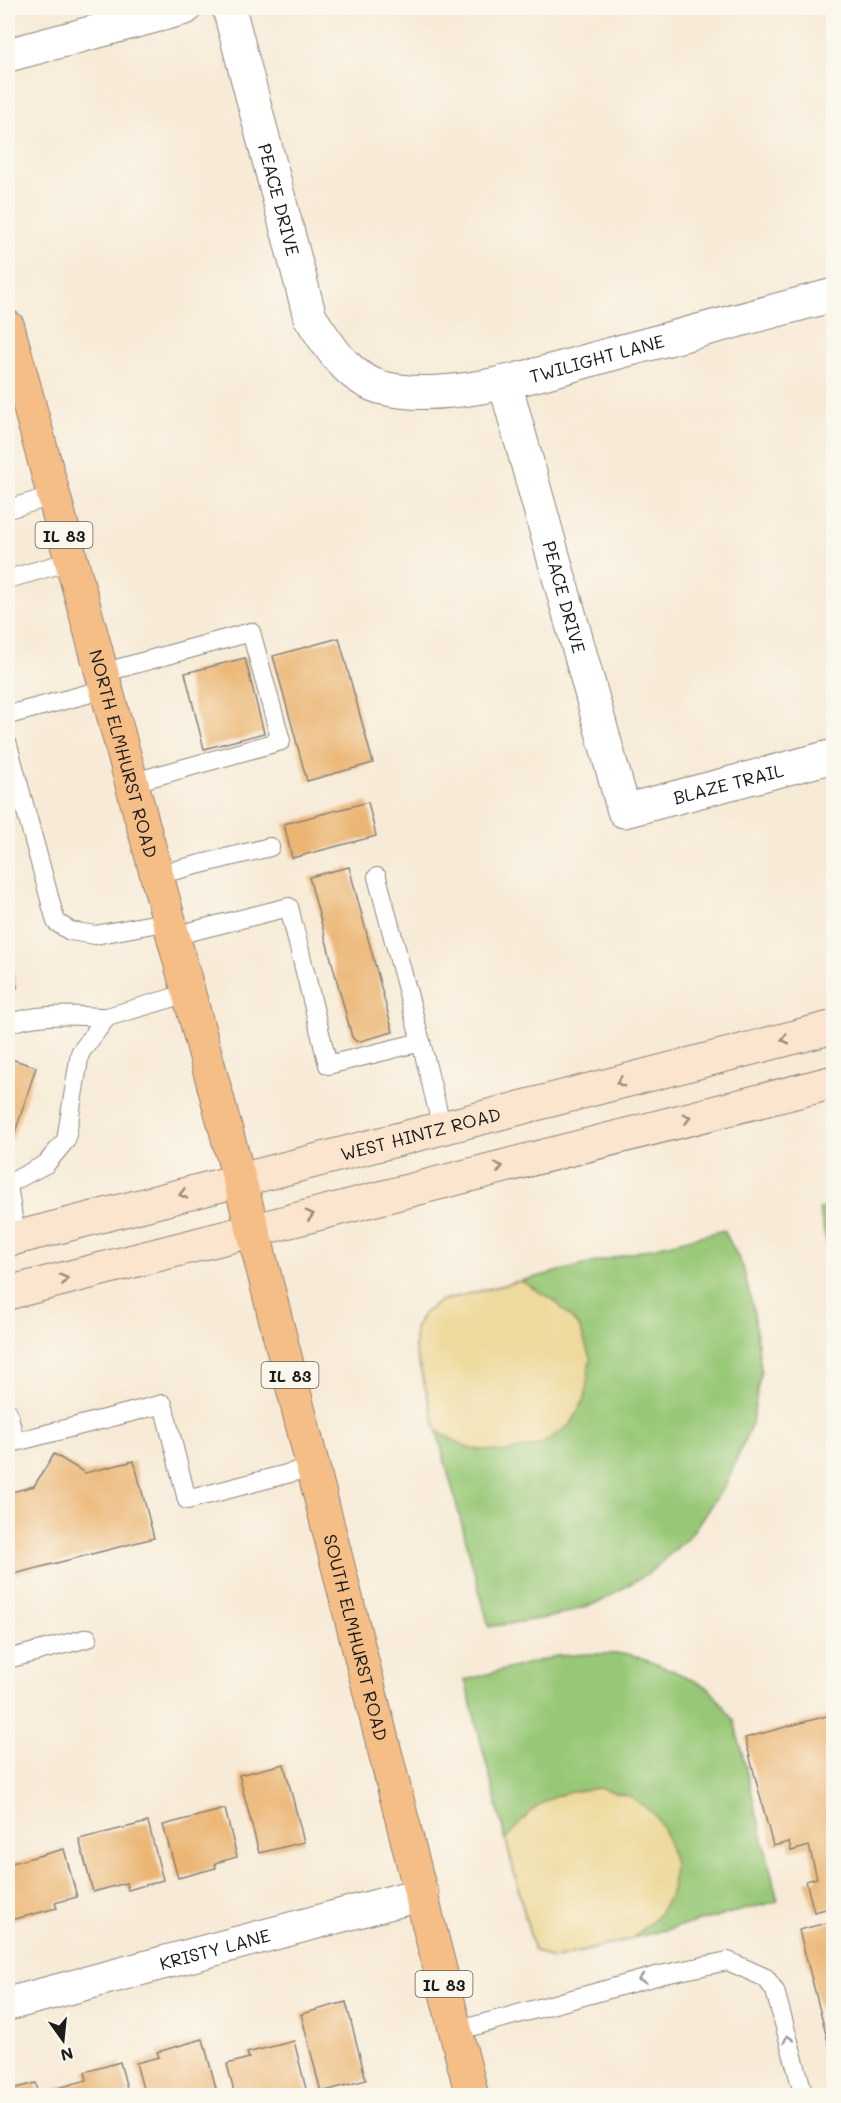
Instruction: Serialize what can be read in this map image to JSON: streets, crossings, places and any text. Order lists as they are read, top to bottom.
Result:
{
  "streets": {
    "main road": [
      "IL 83",
      "NORTH ELMHURST ROAD",
      "WEST HINTZ ROAD",
      "SOUTH ELMHURST ROAD"
    ],
    "street": [
      "PEACE DRIVE",
      "TWILIGHT LANE",
      "BLAZE TRAIL",
      "KRISTY LANE"
    ]
  },
  "crossings": [
    ["PEACE DRIVE", "TWILIGHT LANE"],
    ["PEACE DRIVE", "BLAZE TRAIL"],
    ["NORTH ELMHURST ROAD", "WEST HINTZ ROAD"],
    ["NORTH ELMHURST ROAD", "SOUTH ELMHURST ROAD"],
    ["WEST HINTZ ROAD", "SOUTH ELMHURST ROAD"],
    ["SOUTH ELMHURST ROAD", "KRISTY LANE"]
  ],
  "north": "bottom"
}
